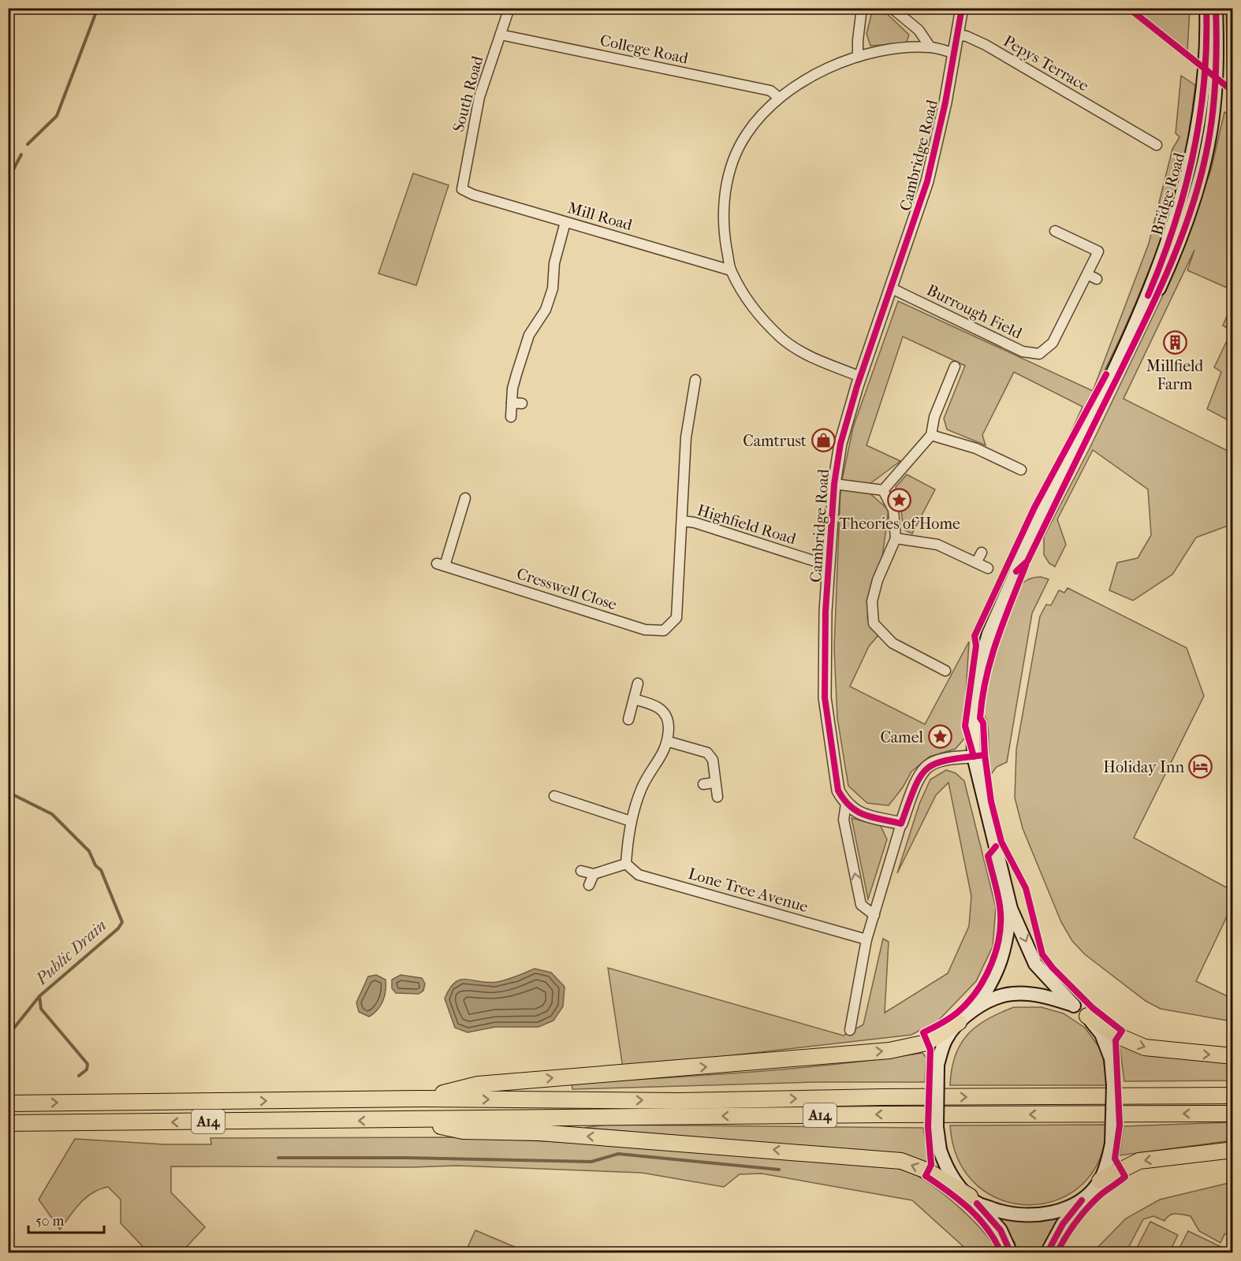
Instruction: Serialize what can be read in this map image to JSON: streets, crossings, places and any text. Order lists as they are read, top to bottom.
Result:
{
  "streets": {
    "highway": ["A14"],
    "main road": ["Bridge Road"],
    "street": [
      "College Road",
      "Pepys Terrace",
      "South Road",
      "Cambridge Road",
      "Mill Road",
      "Burrough Field",
      "Highfield Road",
      "Cresswell Close",
      "Lone Tree Avenue"
    ]
  },
  "crossings": [
    ["College Road", "South Road"],
    ["Pepys Terrace", "Cambridge Road"],
    ["South Road", "Mill Road"],
    ["Cambridge Road", "Burrough Field"],
    ["Cambridge Road", "Highfield Road"],
    ["Highfield Road", "Cresswell Close"]
  ],
  "water": ["Public Drain"],
  "places": {
    "building": ["Millfield Farm"],
    "shop": ["Camtrust"],
    "place": ["Theories of Home", "Camel"],
    "hotel": ["Holiday Inn"]
  },
  "scale_bar": "50 m"
}
